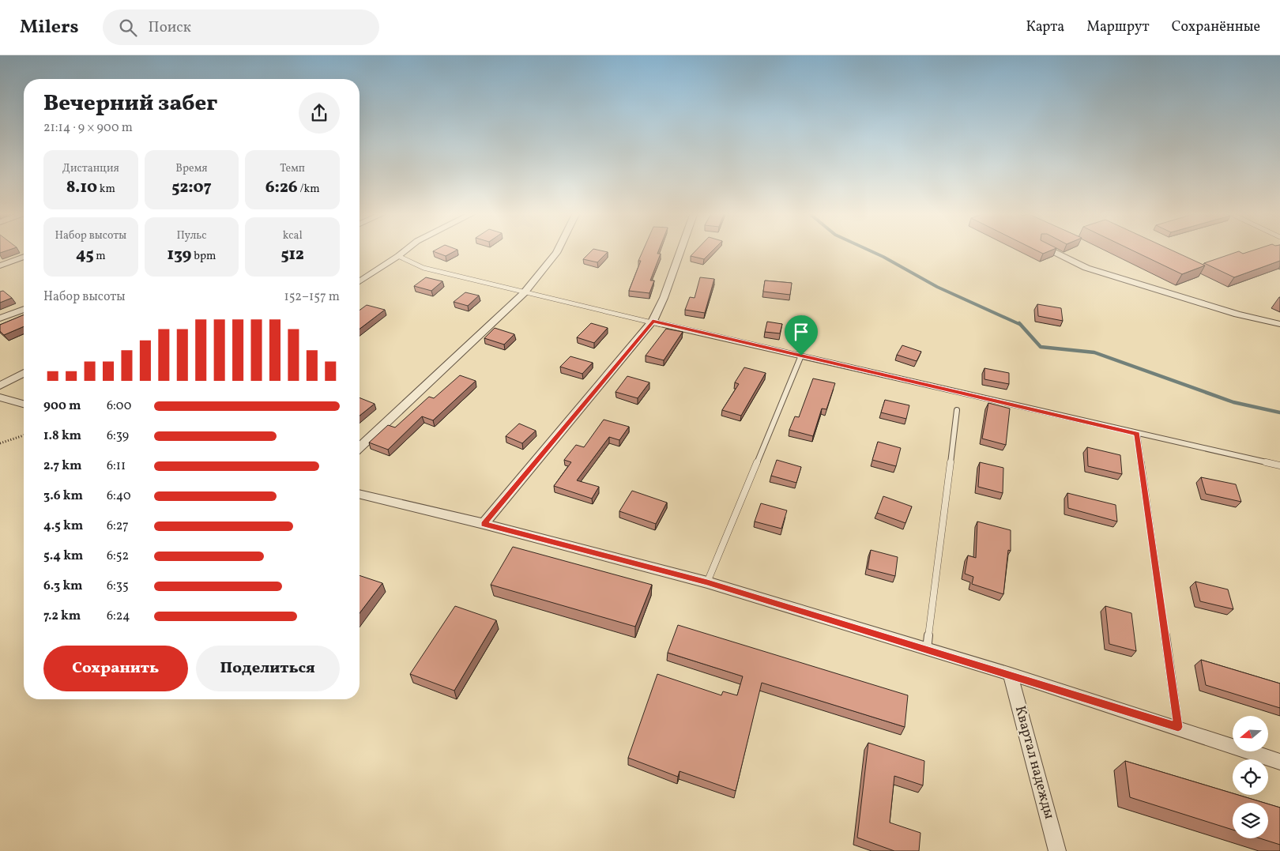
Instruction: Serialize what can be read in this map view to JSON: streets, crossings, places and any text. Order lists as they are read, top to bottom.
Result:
{
  "streets": {
    "street": ["Квартал надежды"]
  },
  "north": "left",
  "page": {
    "header": "Milers",
    "search": "Поиск",
    "nav": ["Карта", "Маршрут", "Сохранённые"],
    "heading": ["Вечерний забег", "21:14 · 9 × 900 m"],
    "stats": [
      ["Дистанция", "8.10 km"],
      ["Время", "52:07"],
      ["Темп", "6:26 /km"],
      ["Набор высоты", "45 m"],
      ["Пульс", "139 bpm"],
      ["kcal", "512"]
    ],
    "chart": ["Набор высоты", "152–157 m"],
    "list": [
      {
        "name": "900 m",
        "note": "6:00"
      },
      {
        "name": "1.8 km",
        "note": "6:39"
      },
      {
        "name": "2.7 km",
        "note": "6:11"
      },
      {
        "name": "3.6 km",
        "note": "6:40"
      },
      {
        "name": "4.5 km",
        "note": "6:27"
      },
      {
        "name": "5.4 km",
        "note": "6:52"
      },
      {
        "name": "6.3 km",
        "note": "6:35"
      },
      {
        "name": "7.2 km",
        "note": "6:24"
      }
    ],
    "buttons": ["Сохранить", "Поделиться"]
  }
}
